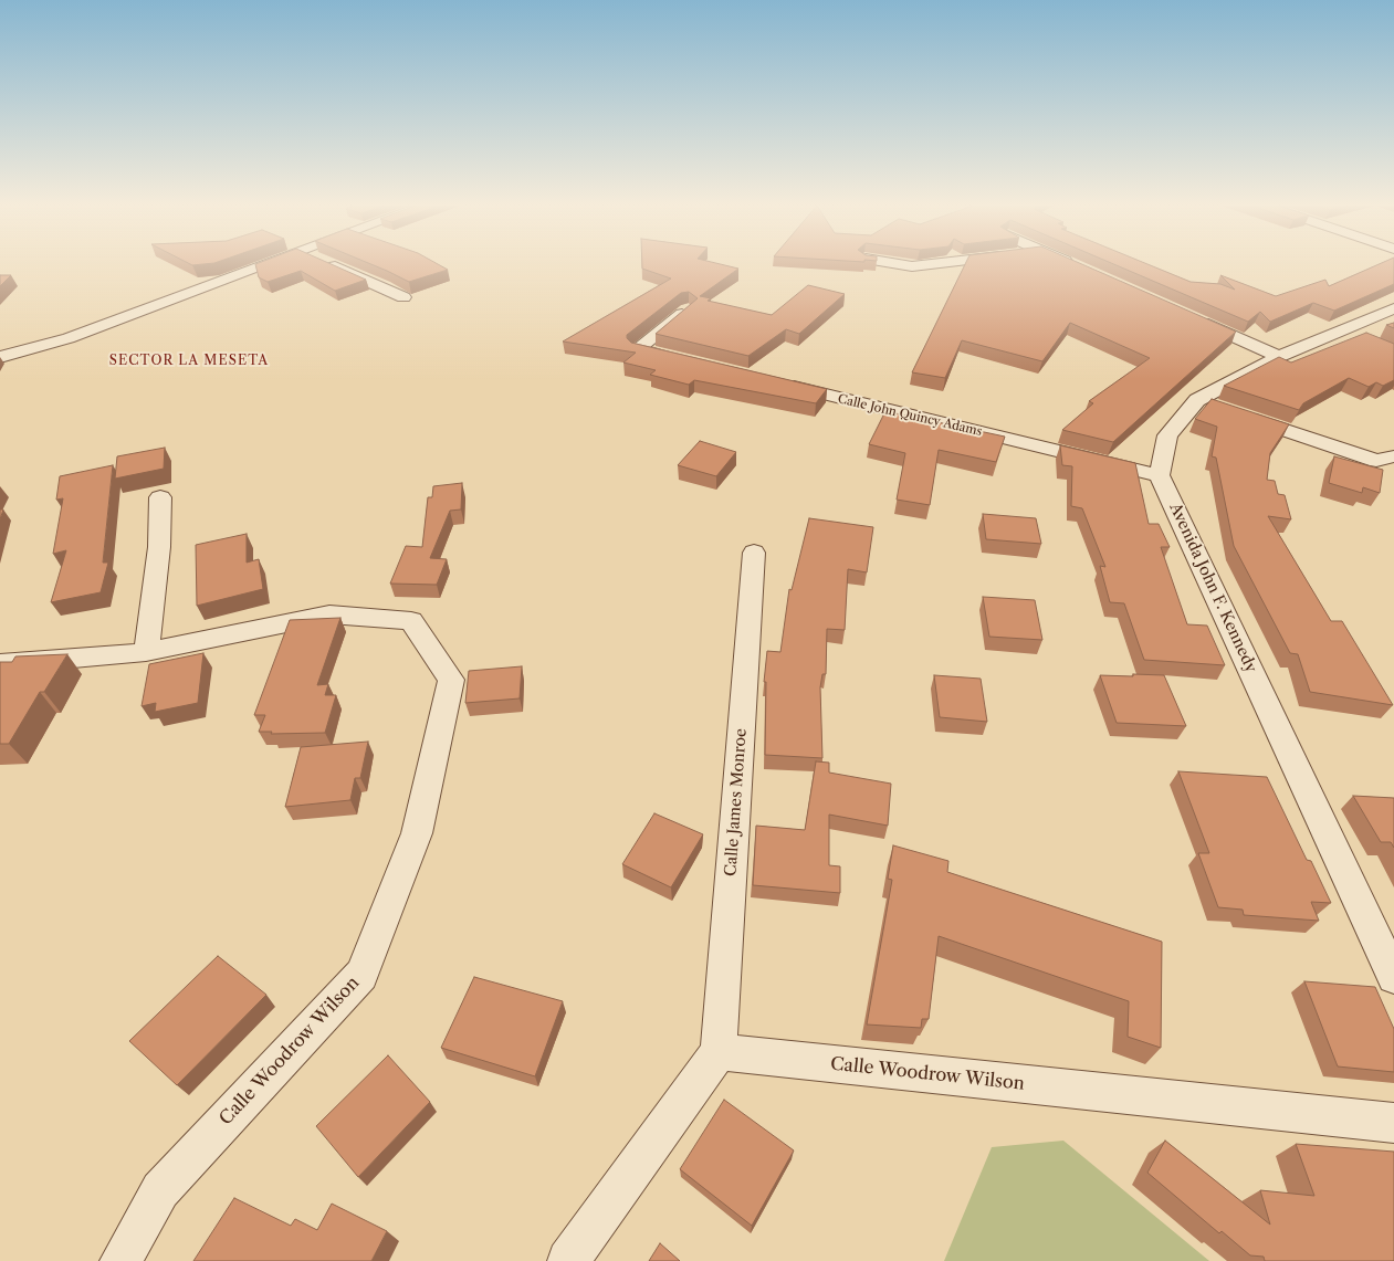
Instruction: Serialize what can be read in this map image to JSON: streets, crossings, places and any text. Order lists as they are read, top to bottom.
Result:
{
  "streets": {
    "street": [
      "Calle John Quincy Adams",
      "Avenida John F. Kennedy",
      "Calle James Monroe",
      "Calle Woodrow Wilson"
    ]
  },
  "crossings": [
    ["Calle John Quincy Adams", "Avenida John F. Kennedy"],
    ["Calle James Monroe", "Calle Woodrow Wilson"]
  ],
  "districts": ["SECTOR LA MESETA"]
}
